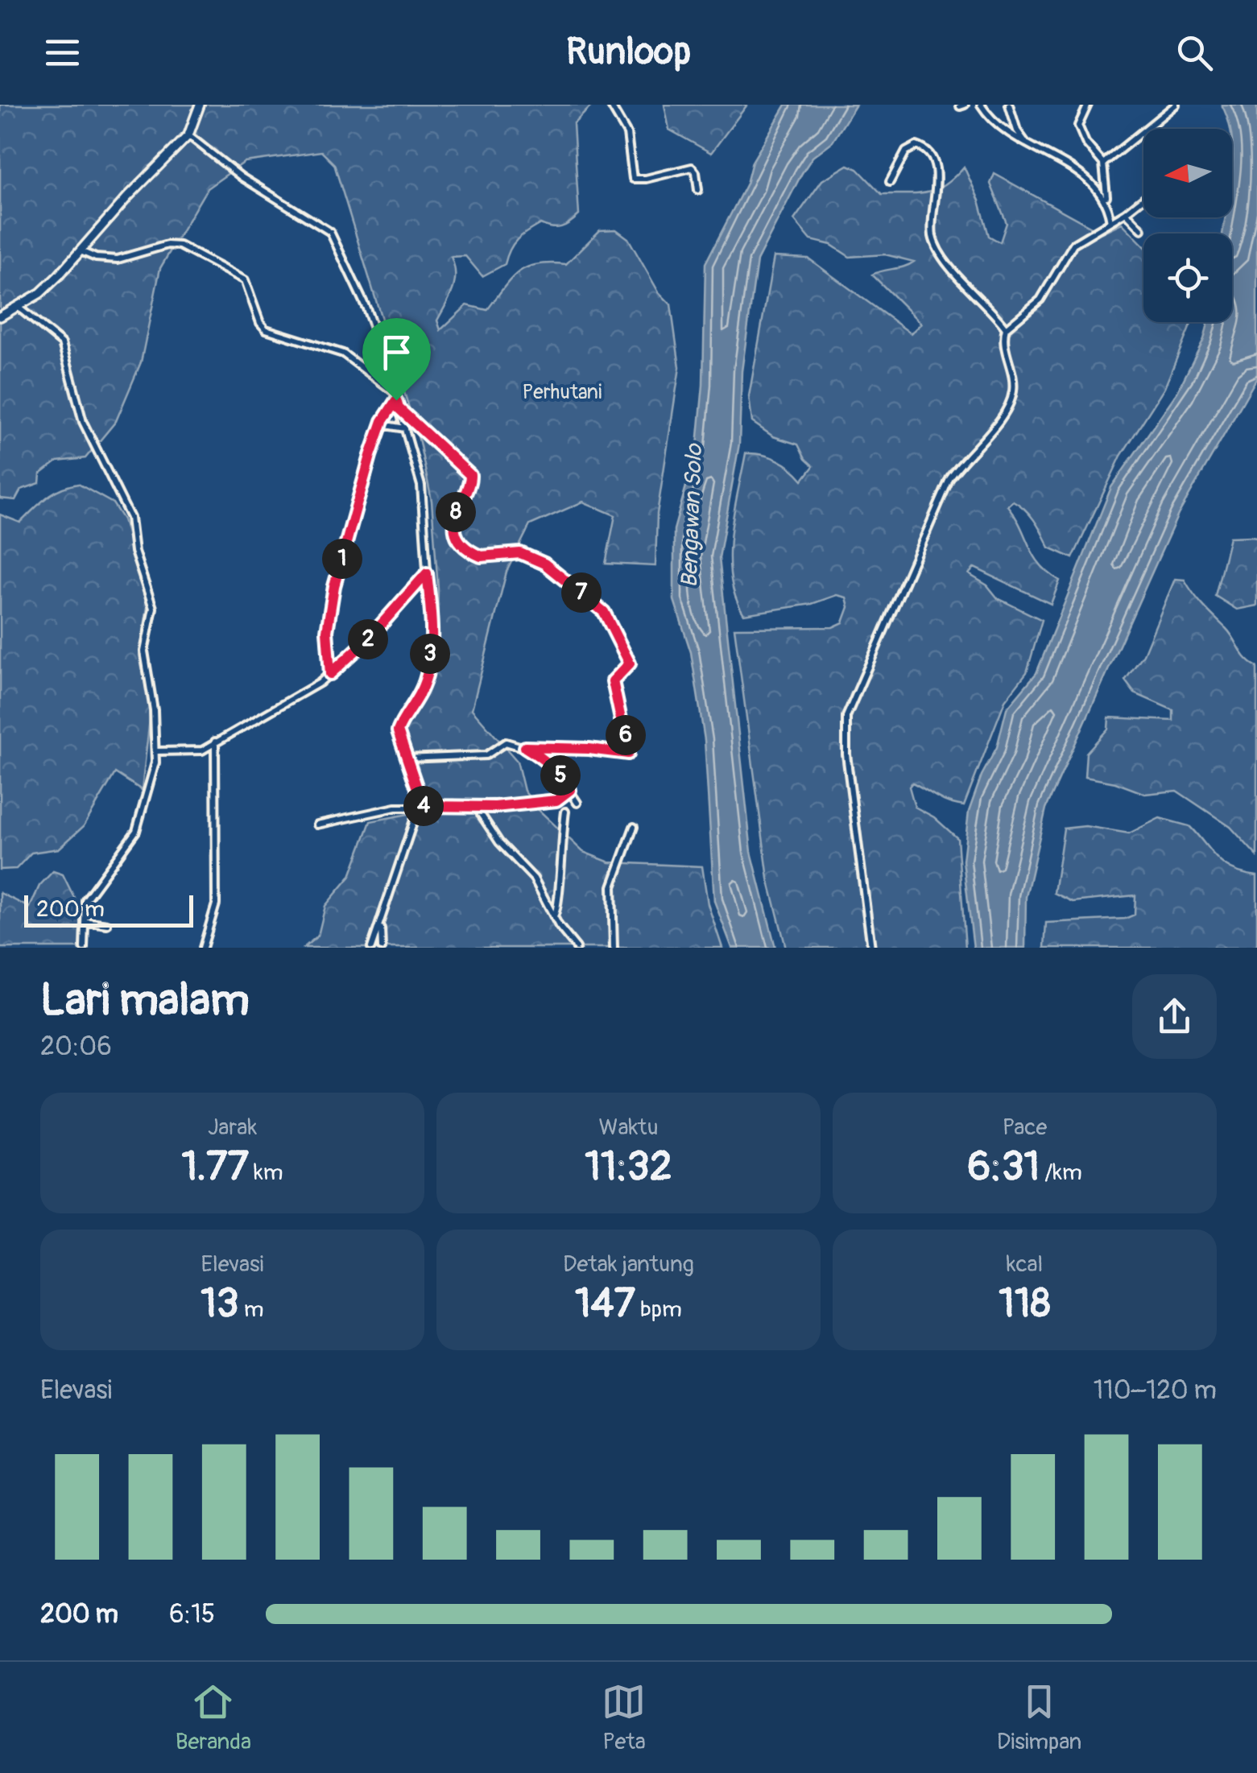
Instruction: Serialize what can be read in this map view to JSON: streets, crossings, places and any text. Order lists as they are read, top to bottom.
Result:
{
  "water": ["Bengawan Solo"],
  "parks": ["Perhutani"],
  "scale_bar": "200 m",
  "north": "left",
  "page": {
    "header": "Runloop",
    "pins": [
      "8",
      "1",
      "7",
      "2",
      "3",
      "6",
      "5",
      "4"
    ],
    "scale": "200 m",
    "heading": ["Lari malam", "20:06"],
    "stats": [
      ["Jarak", "1.77 km"],
      ["Waktu", "11:32"],
      ["Pace", "6:31 /km"],
      ["Elevasi", "13 m"],
      ["Detak jantung", "147 bpm"],
      ["kcal", "118"]
    ],
    "chart": ["Elevasi", "110–120 m"],
    "list": [
      {
        "name": "200 m",
        "note": "6:15"
      }
    ],
    "tabs": ["Beranda", "Peta", "Disimpan"]
  }
}
